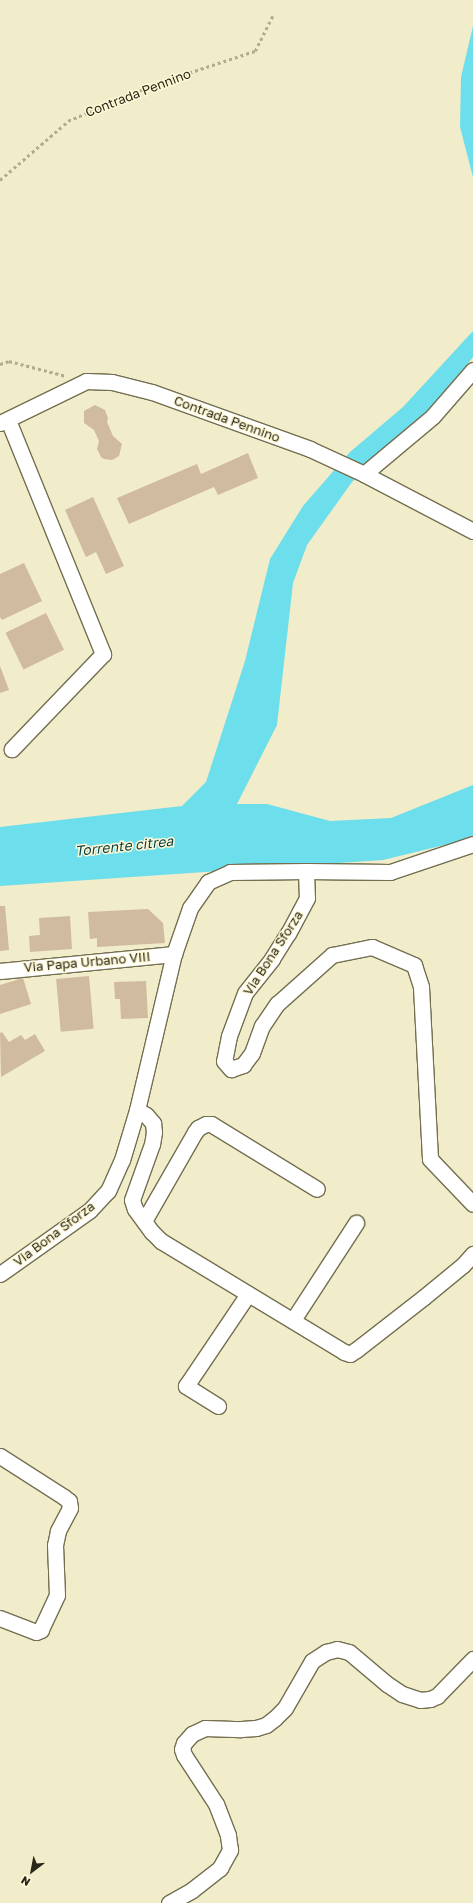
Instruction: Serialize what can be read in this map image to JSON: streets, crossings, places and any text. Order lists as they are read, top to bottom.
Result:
{
  "streets": {
    "street": ["Contrada Pennino", "Via Bona Sforza", "Via Papa Urbano VIII"]
  },
  "crossings": [
    ["Via Bona Sforza", "Via Papa Urbano VIII"]
  ],
  "water": ["Torrente citrea"],
  "north": "bottom left"
}
